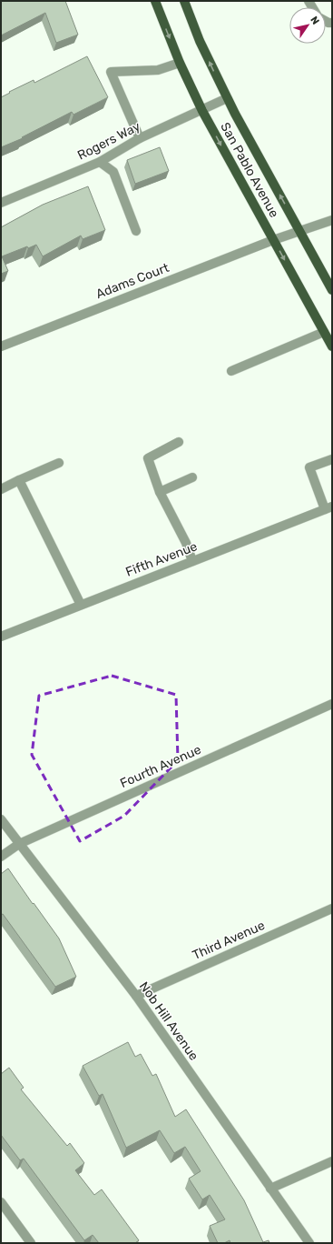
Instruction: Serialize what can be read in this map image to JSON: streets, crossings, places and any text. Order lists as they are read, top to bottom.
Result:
{
  "streets": {
    "main road": ["San Pablo Avenue"],
    "street": [
      "Rogers Way",
      "Adams Court",
      "Fifth Avenue",
      "Fourth Avenue",
      "Third Avenue",
      "Nob Hill Avenue"
    ]
  },
  "crossings": [
    ["Rogers Way", "San Pablo Avenue"],
    ["San Pablo Avenue", "Adams Court"],
    ["Fourth Avenue", "Nob Hill Avenue"],
    ["Third Avenue", "Nob Hill Avenue"]
  ],
  "north": "top right"
}
